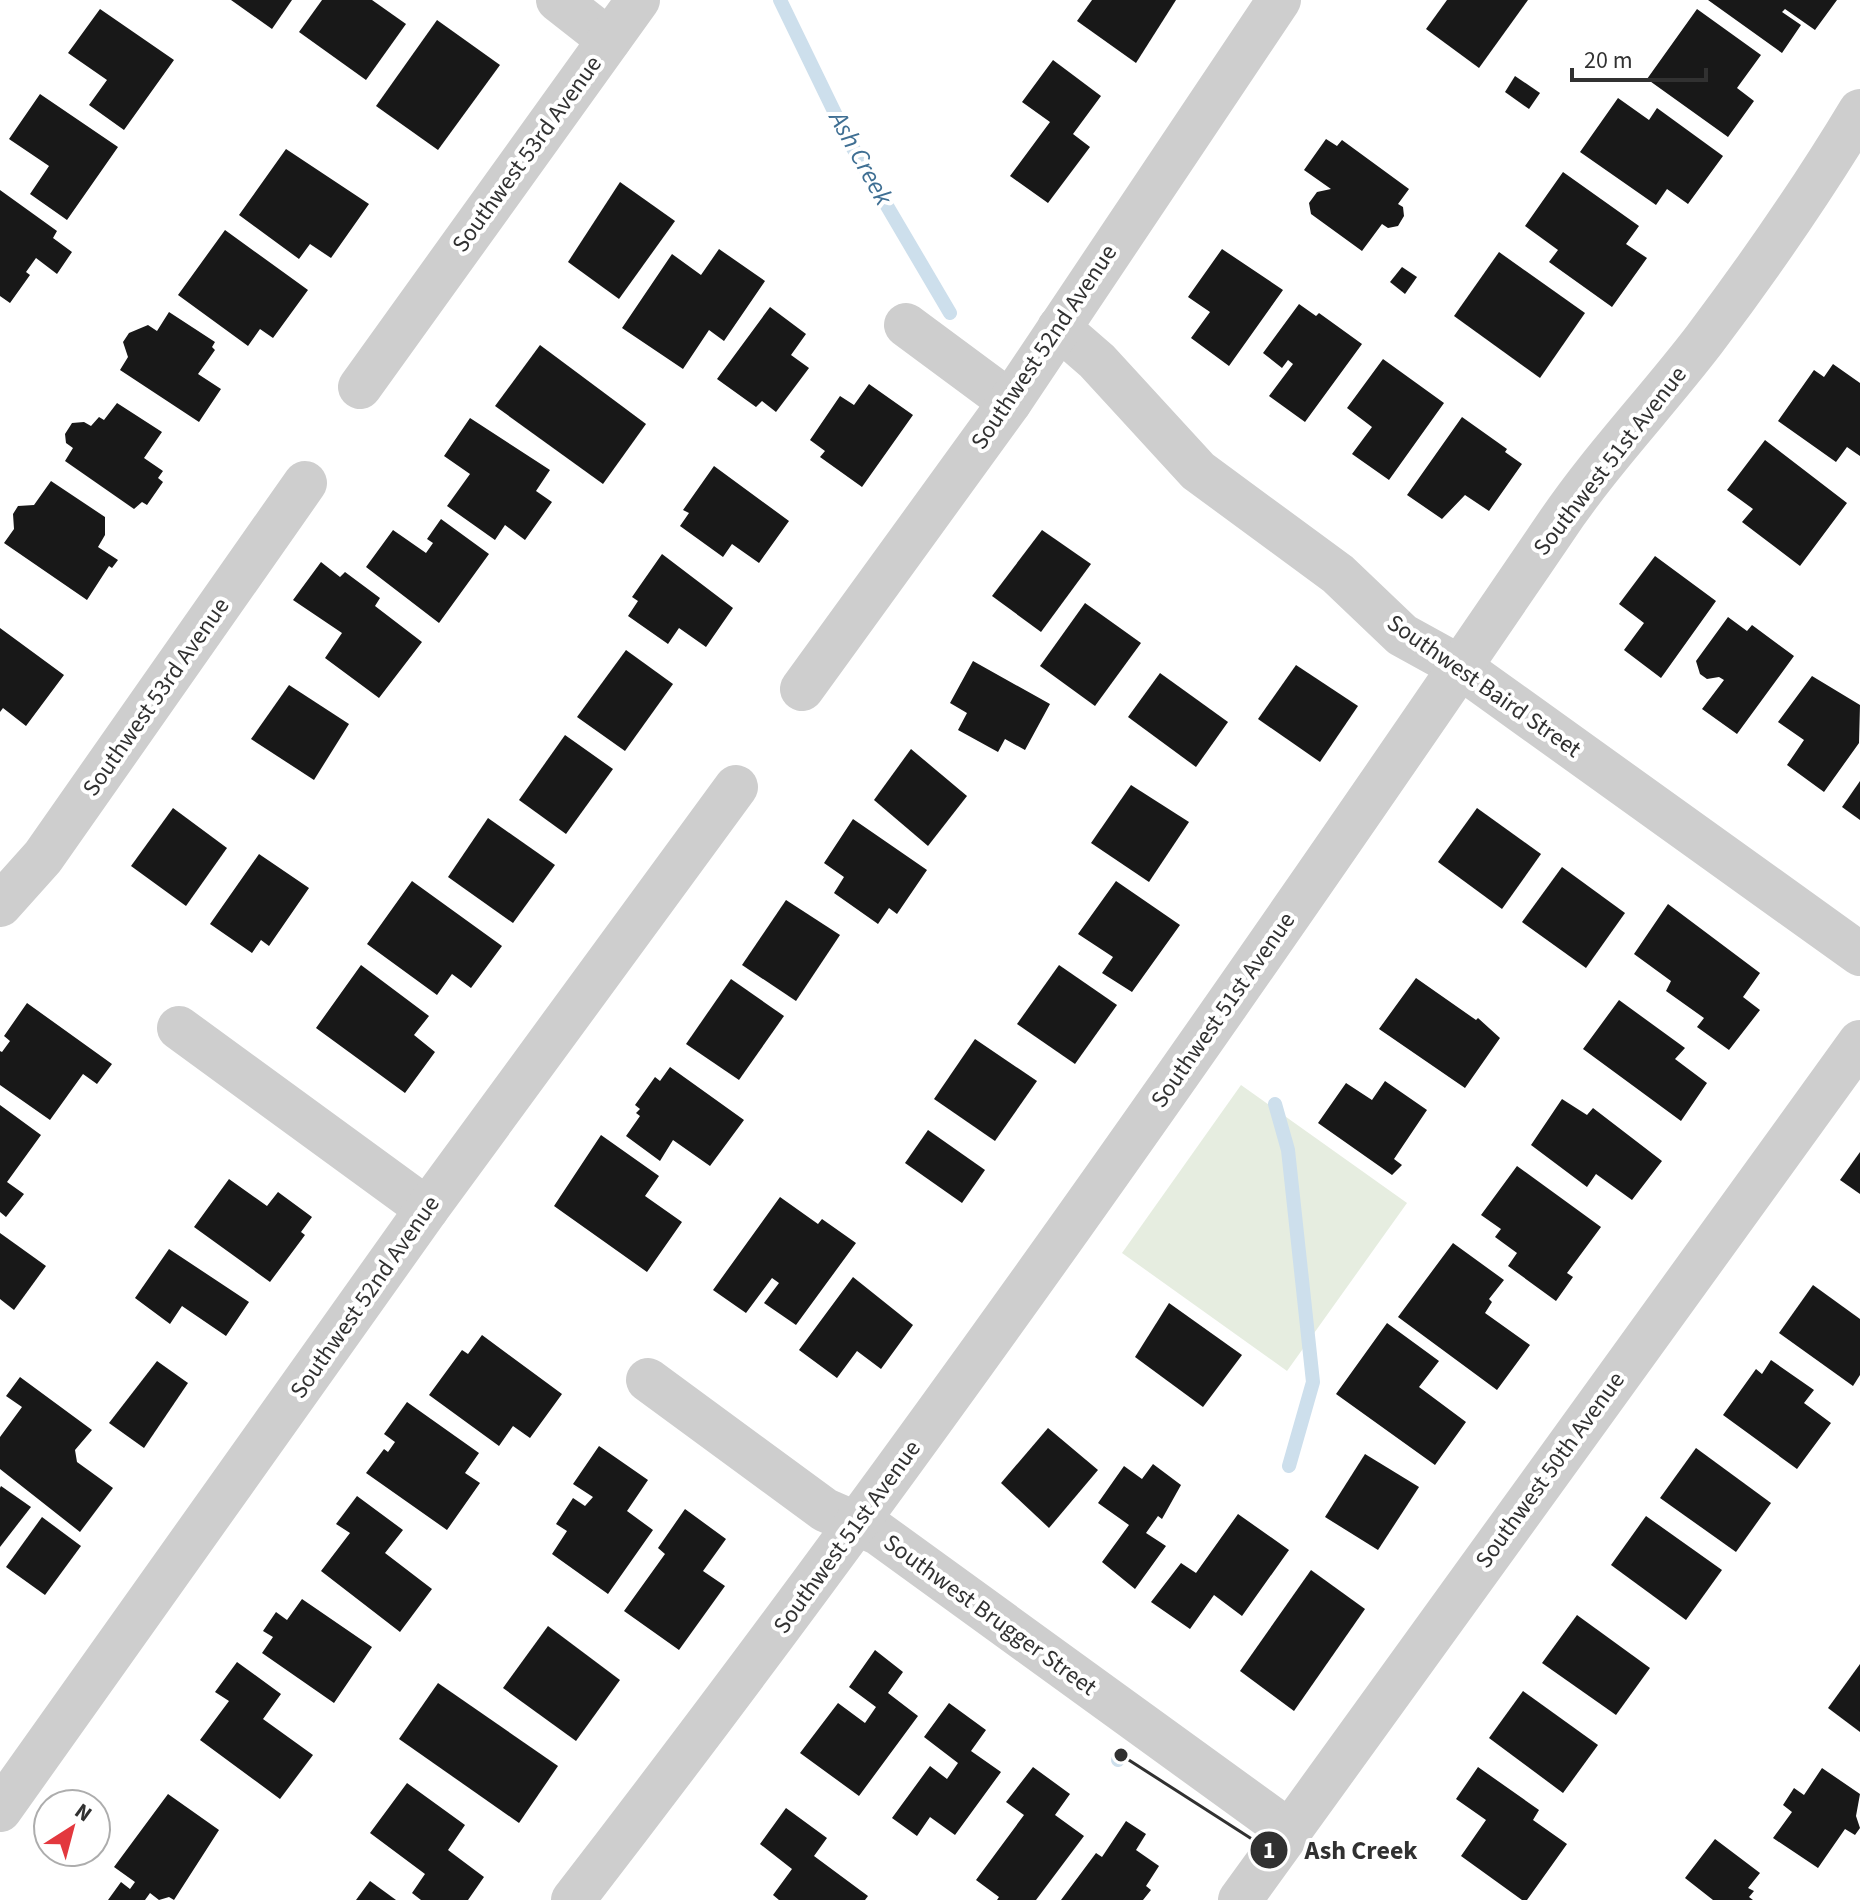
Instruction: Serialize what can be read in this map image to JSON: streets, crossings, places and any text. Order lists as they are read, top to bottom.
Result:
{
  "streets": {
    "street": [
      "Southwest 53rd Avenue",
      "Southwest 52nd Avenue",
      "Southwest 51st Avenue",
      "Southwest Baird Street",
      "Southwest 50th Avenue",
      "Southwest Brugger Street"
    ]
  },
  "crossings": [
    ["Southwest 52nd Avenue", "Southwest Baird Street"],
    ["Southwest 51st Avenue", "Southwest Baird Street"],
    ["Southwest 51st Avenue", "Southwest Brugger Street"],
    ["Southwest 50th Avenue", "Southwest Brugger Street"]
  ],
  "water": ["Ash Creek"],
  "places": ["Ash Creek"],
  "scale_bar": "20 m",
  "north": "top right"
}
